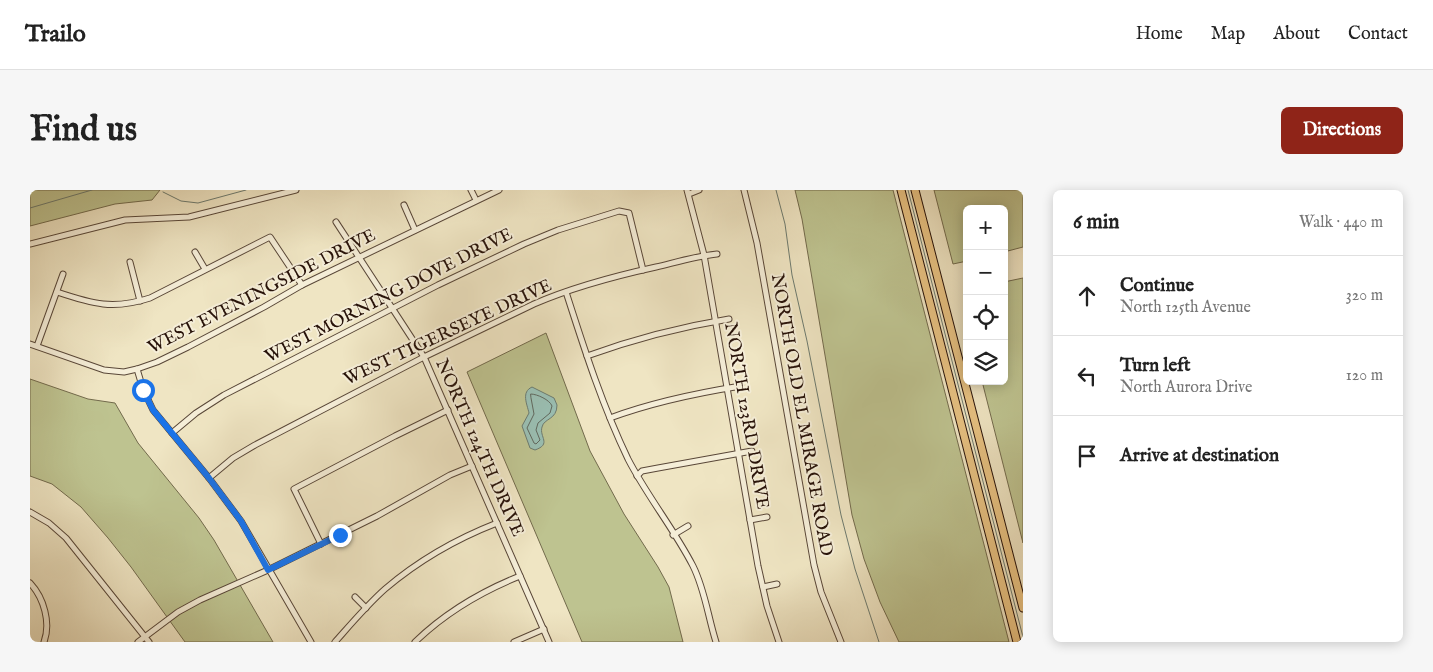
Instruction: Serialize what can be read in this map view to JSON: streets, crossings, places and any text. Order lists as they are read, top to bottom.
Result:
{
  "streets": {
    "street": [
      "WEST EVENINGSIDE DRIVE",
      "WEST MORNING DOVE DRIVE",
      "WEST TIGERSEYE DRIVE",
      "NORTH OLD EL MIRAGE ROAD",
      "NORTH 123RD DRIVE",
      "NORTH 124TH DRIVE"
    ]
  },
  "crossings": [
    ["WEST EVENINGSIDE DRIVE", "NORTH 124TH DRIVE"],
    ["WEST MORNING DOVE DRIVE", "WEST TIGERSEYE DRIVE"],
    ["WEST MORNING DOVE DRIVE", "NORTH 124TH DRIVE"],
    ["WEST TIGERSEYE DRIVE", "NORTH 123RD DRIVE"],
    ["WEST TIGERSEYE DRIVE", "NORTH 124TH DRIVE"]
  ],
  "page": {
    "header": "Trailo",
    "nav": [
      "Home",
      "Map",
      "About",
      "Contact"
    ],
    "buttons": "Directions",
    "title": "Find us",
    "heading": ["6 min", "Walk · 440 m"],
    "map_buttons": ["+", "−"],
    "list": [
      ["Continue", "North 125th Avenue", "320 m"],
      ["Turn left", "North Aurora Drive", "120 m"],
      "Arrive at destination"
    ]
  }
}
